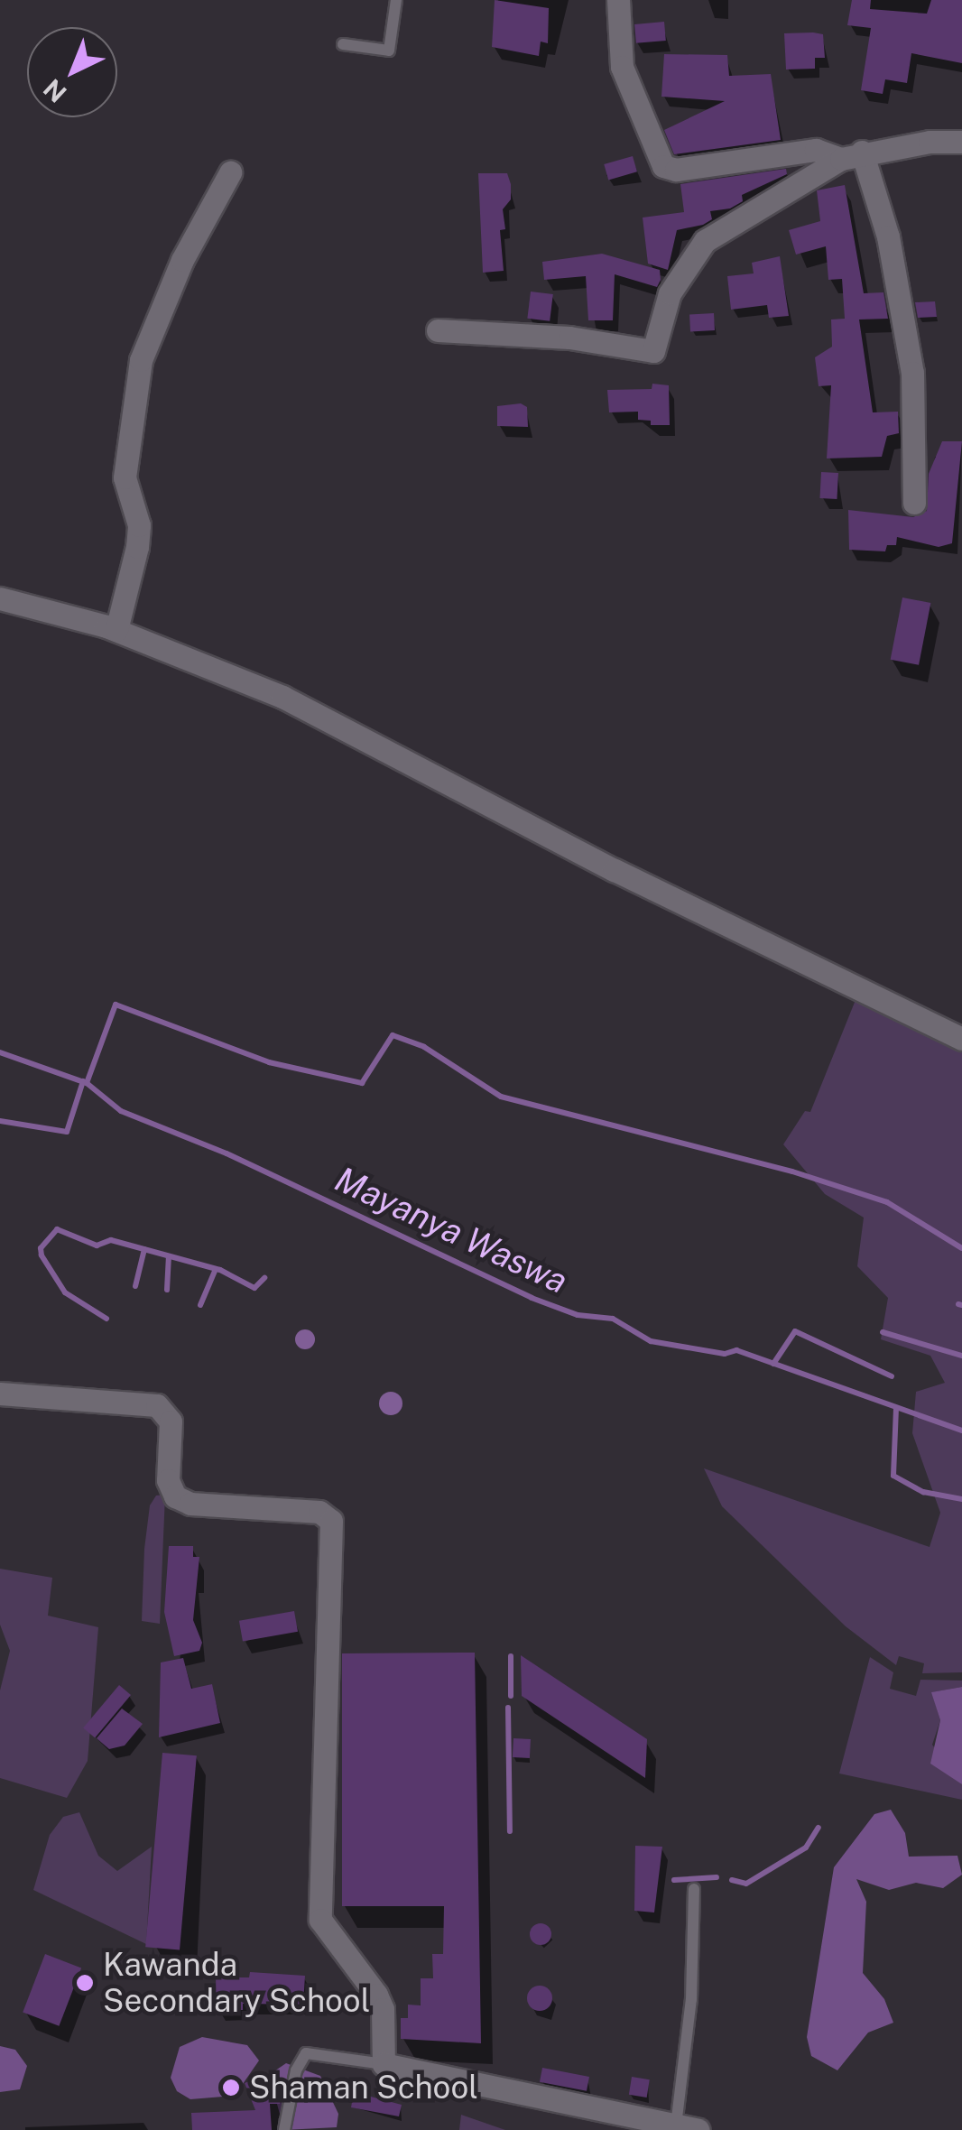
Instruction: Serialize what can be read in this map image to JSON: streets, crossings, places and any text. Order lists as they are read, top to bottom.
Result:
{
  "water": ["Mayanya Waswa"],
  "places": ["Kawanda Secondary School", "Shaman School"],
  "north": "bottom left"
}
